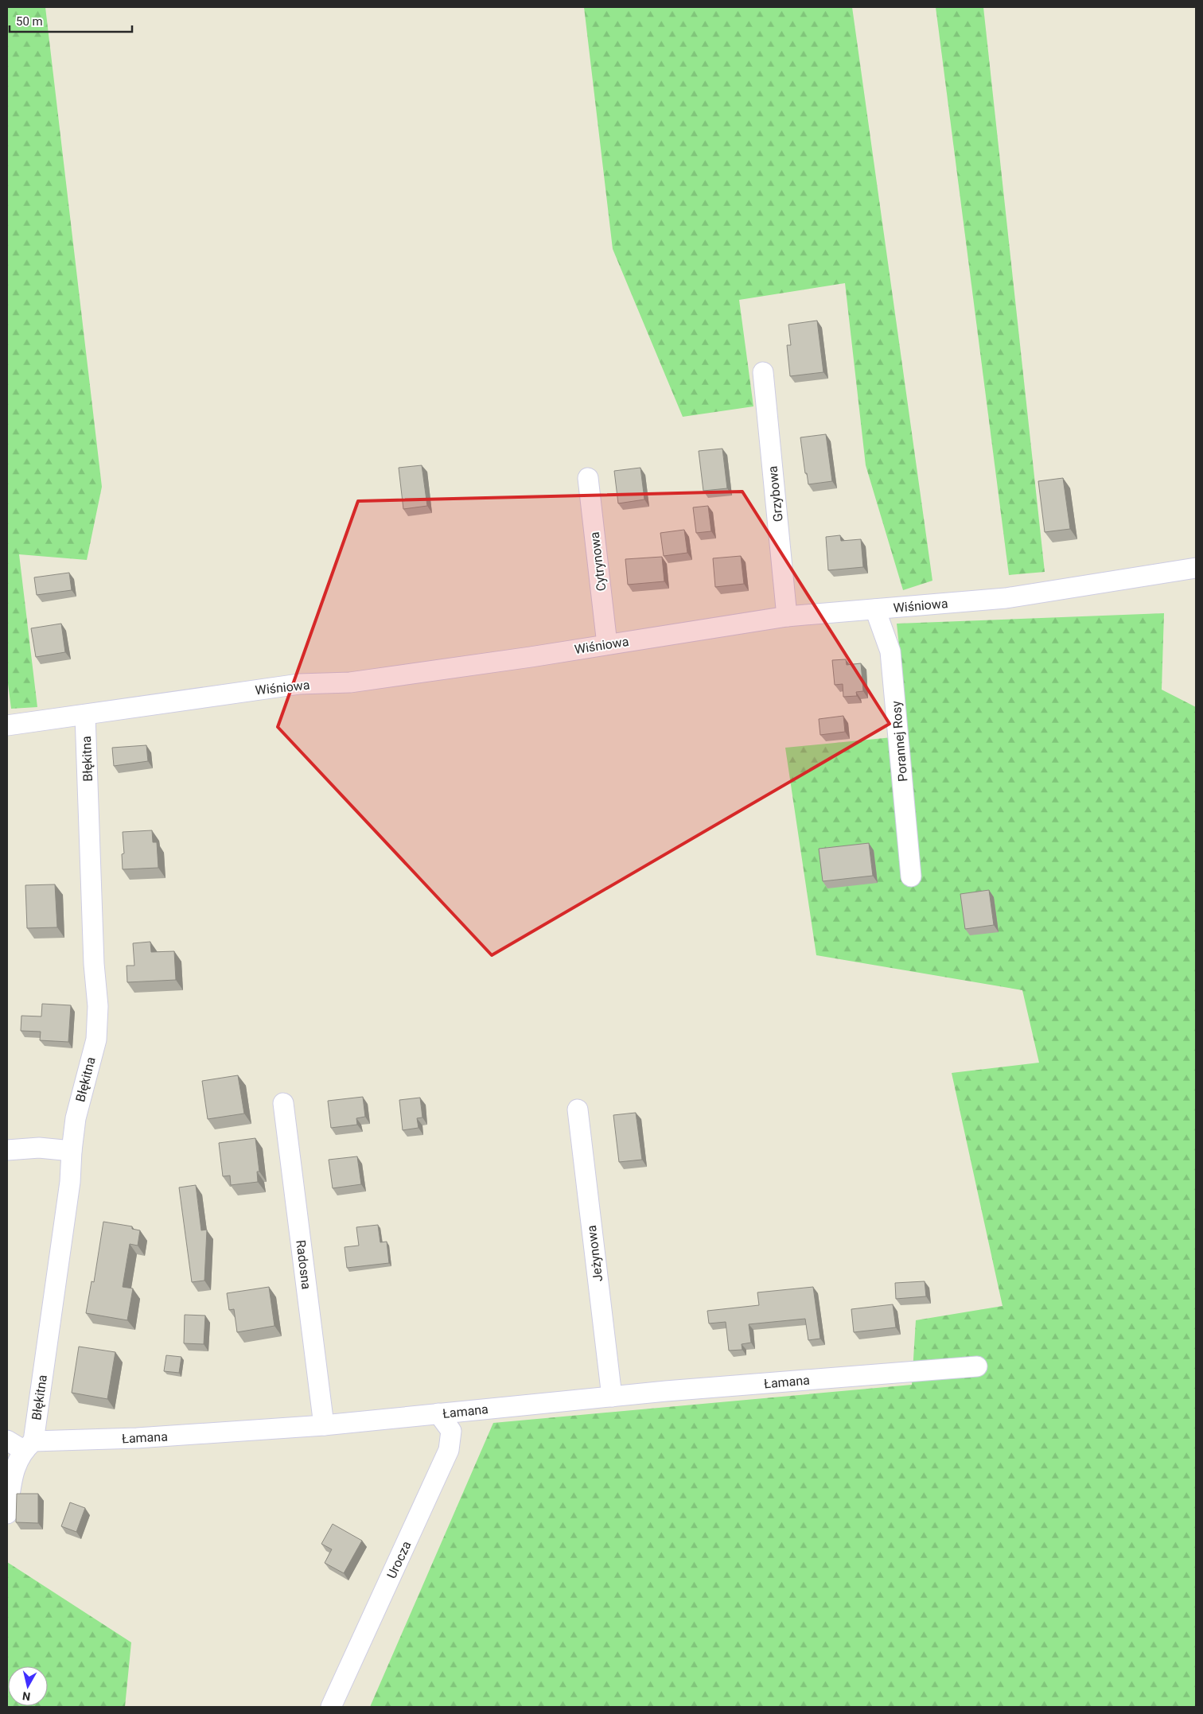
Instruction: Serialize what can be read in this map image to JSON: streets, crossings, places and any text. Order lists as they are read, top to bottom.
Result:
{
  "streets": {
    "street": [
      "Grzybowa",
      "Cytrynowa",
      "Wiśniowa",
      "Porannej Rosy",
      "Błękitna",
      "Jeżynowa",
      "Radosna",
      "Łamana",
      "Urocza"
    ]
  },
  "crossings": [
    ["Grzybowa", "Wiśniowa"],
    ["Cytrynowa", "Wiśniowa"],
    ["Wiśniowa", "Porannej Rosy"],
    ["Wiśniowa", "Błękitna"],
    ["Błękitna", "Łamana"],
    ["Jeżynowa", "Łamana"],
    ["Radosna", "Łamana"],
    ["Łamana", "Urocza"]
  ],
  "scale_bar": "50 m",
  "north": "bottom"
}
